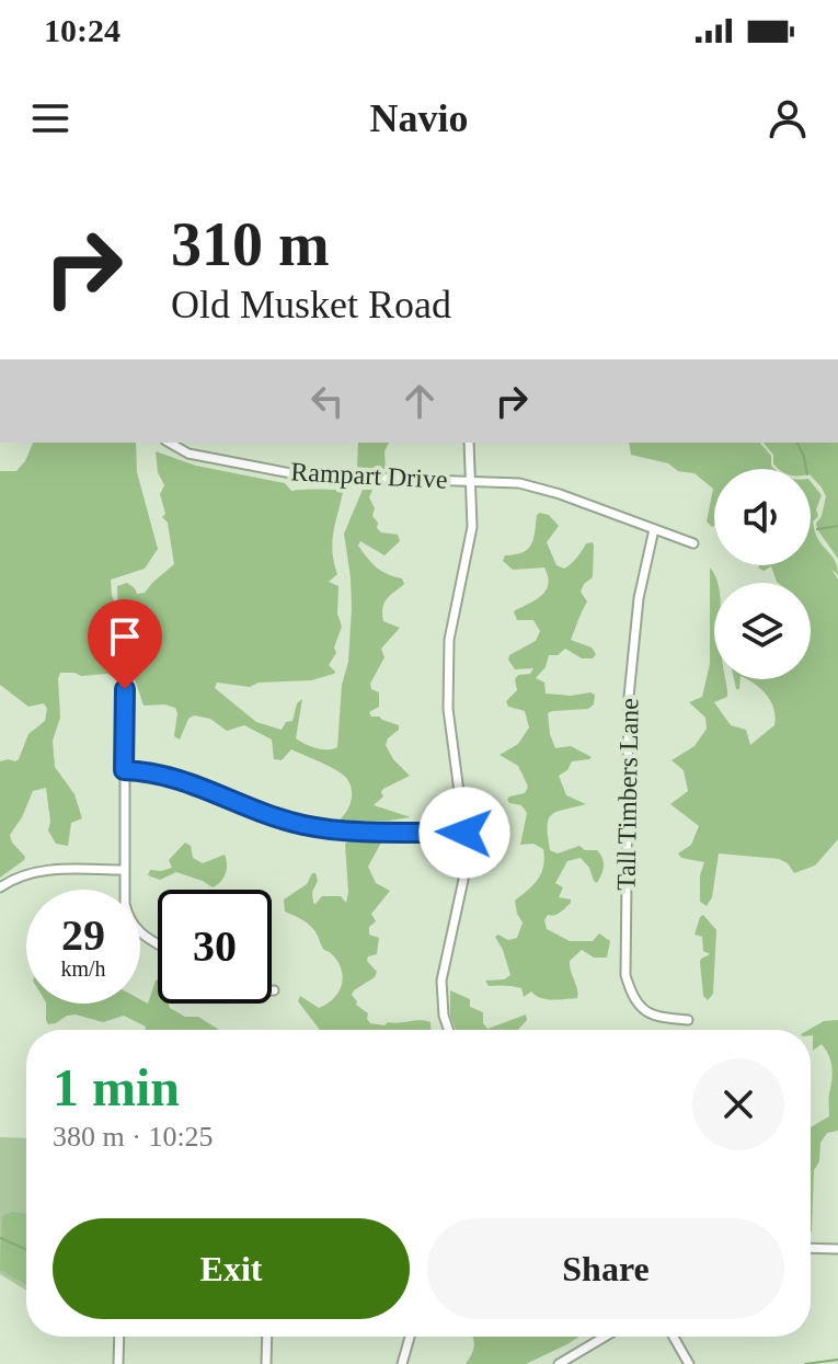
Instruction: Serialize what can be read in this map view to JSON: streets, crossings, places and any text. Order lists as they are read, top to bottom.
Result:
{
  "streets": {
    "street": ["Rampart Drive", "Tall Timbers Lane"]
  },
  "crossings": [
    ["Rampart Drive", "Tall Timbers Lane"]
  ],
  "page": {
    "status": "10:24",
    "header": "Navio",
    "turn": ["310 m", "Old Musket Road"],
    "speed": "29 km/h",
    "limit": "30",
    "heading": ["1 min", "380 m · 10:25"],
    "buttons": ["Exit", "Share"]
  }
}
